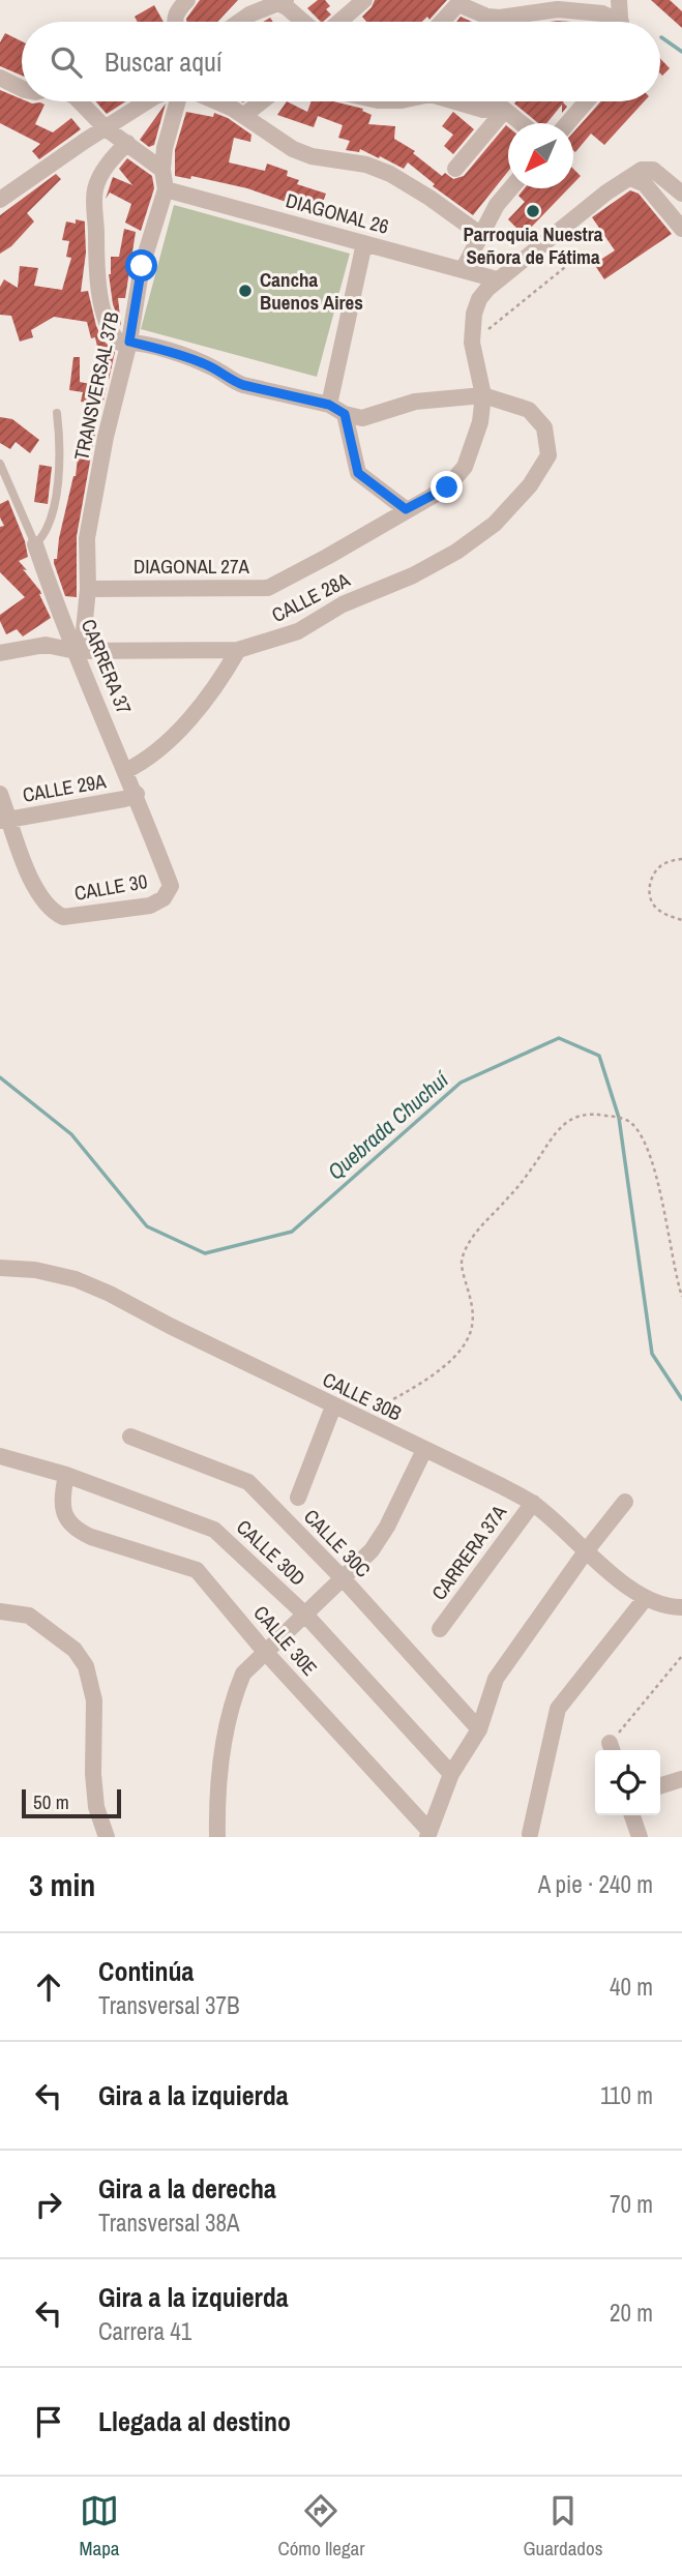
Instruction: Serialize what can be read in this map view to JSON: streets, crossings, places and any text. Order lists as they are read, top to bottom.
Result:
{
  "streets": {
    "street": [
      "DIAGONAL 26",
      "TRANSVERSAL 37B",
      "DIAGONAL 27A",
      "CALLE 28A",
      "CARRERA 37",
      "CALLE 29A",
      "CALLE 30",
      "CALLE 30B",
      "CALLE 30C",
      "CALLE 30D",
      "CARRERA 37A",
      "CALLE 30E"
    ]
  },
  "crossings": [
    ["DIAGONAL 26", "TRANSVERSAL 37B"],
    ["TRANSVERSAL 37B", "DIAGONAL 27A"],
    ["TRANSVERSAL 37B", "CALLE 28A"],
    ["TRANSVERSAL 37B", "CARRERA 37"],
    ["DIAGONAL 27A", "CALLE 28A"],
    ["CALLE 28A", "CARRERA 37"],
    ["CARRERA 37", "CALLE 29A"],
    ["CARRERA 37", "CALLE 30"],
    ["CALLE 29A", "CALLE 30"],
    ["CALLE 30B", "CARRERA 37A"],
    ["CALLE 30D", "CALLE 30E"]
  ],
  "water": ["Quebrada Chuchuí"],
  "places": ["Parroquia Nuestra Señora de Fátima", "Cancha Buenos Aires"],
  "scale_bar": "50 m",
  "north": "bottom left",
  "page": {
    "search": "Buscar aquí",
    "scale": "50 m",
    "heading": ["3 min", "A pie · 240 m"],
    "list": [
      ["Continúa", "Transversal 37B", "40 m"],
      ["Gira a la izquierda", "110 m"],
      ["Gira a la derecha", "Transversal 38A", "70 m"],
      ["Gira a la izquierda", "Carrera 41", "20 m"],
      "Llegada al destino"
    ],
    "nav": ["Mapa", "Cómo llegar", "Guardados"]
  }
}
